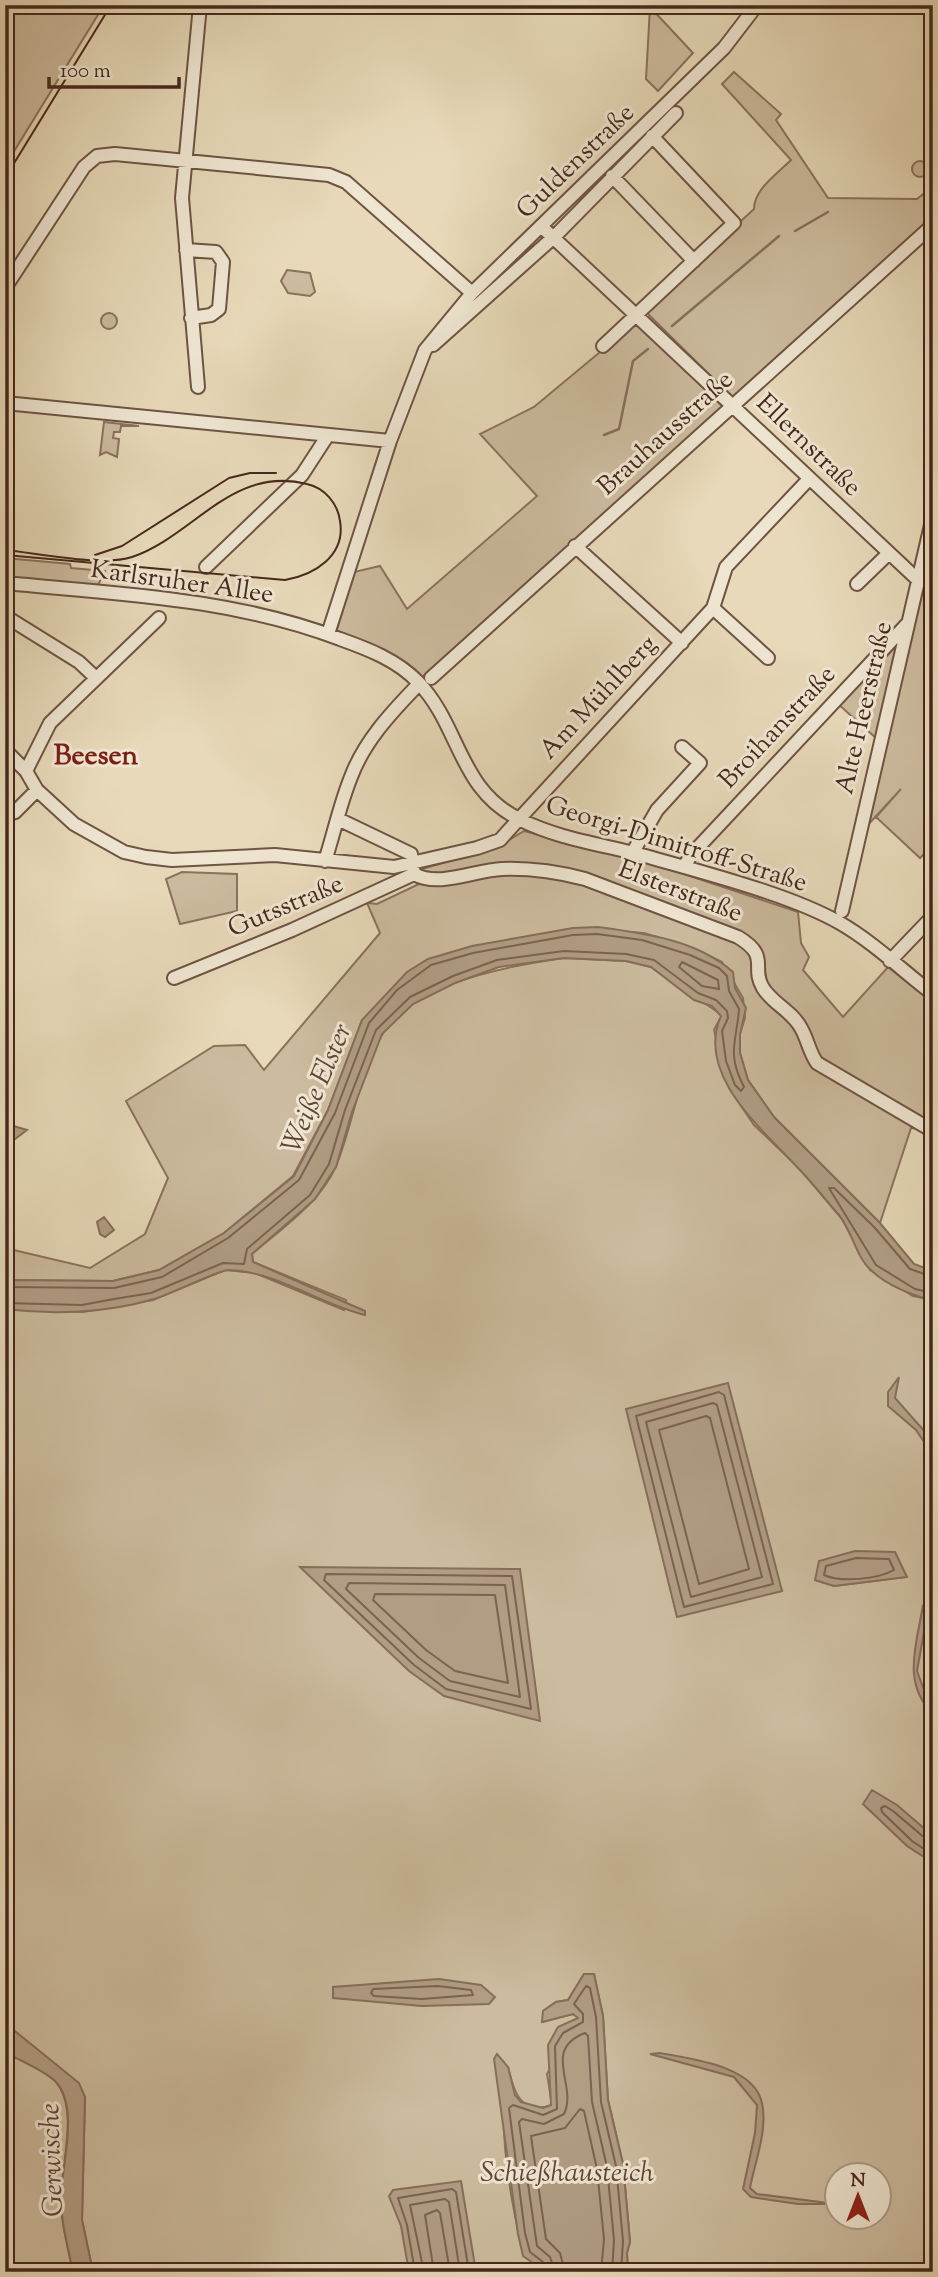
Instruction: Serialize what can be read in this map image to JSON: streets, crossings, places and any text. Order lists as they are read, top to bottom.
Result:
{
  "streets": {
    "street": [
      "Guldenstraße",
      "Brauhausstraße",
      "Ellernstraße",
      "Karlsruher Allee",
      "Am Mühlberg",
      "Alte Heerstraße",
      "Broihanstraße",
      "Georgi-Dimitroff-Straße",
      "Elsterstraße",
      "Gutsstraße"
    ]
  },
  "crossings": [
    ["Guldenstraße", "Ellernstraße"],
    ["Guldenstraße", "Karlsruher Allee"],
    ["Brauhausstraße", "Ellernstraße"],
    ["Ellernstraße", "Am Mühlberg"],
    ["Ellernstraße", "Alte Heerstraße"],
    ["Karlsruher Allee", "Am Mühlberg"],
    ["Karlsruher Allee", "Georgi-Dimitroff-Straße"],
    ["Am Mühlberg", "Georgi-Dimitroff-Straße"],
    ["Alte Heerstraße", "Broihanstraße"],
    ["Broihanstraße", "Georgi-Dimitroff-Straße"],
    ["Georgi-Dimitroff-Straße", "Elsterstraße"],
    ["Georgi-Dimitroff-Straße", "Gutsstraße"],
    ["Elsterstraße", "Gutsstraße"]
  ],
  "districts": ["Beesen"],
  "water": ["Weiße Elster", "Gerwische", "Schießhausteich"],
  "scale_bar": "100 m",
  "north": "top"
}
